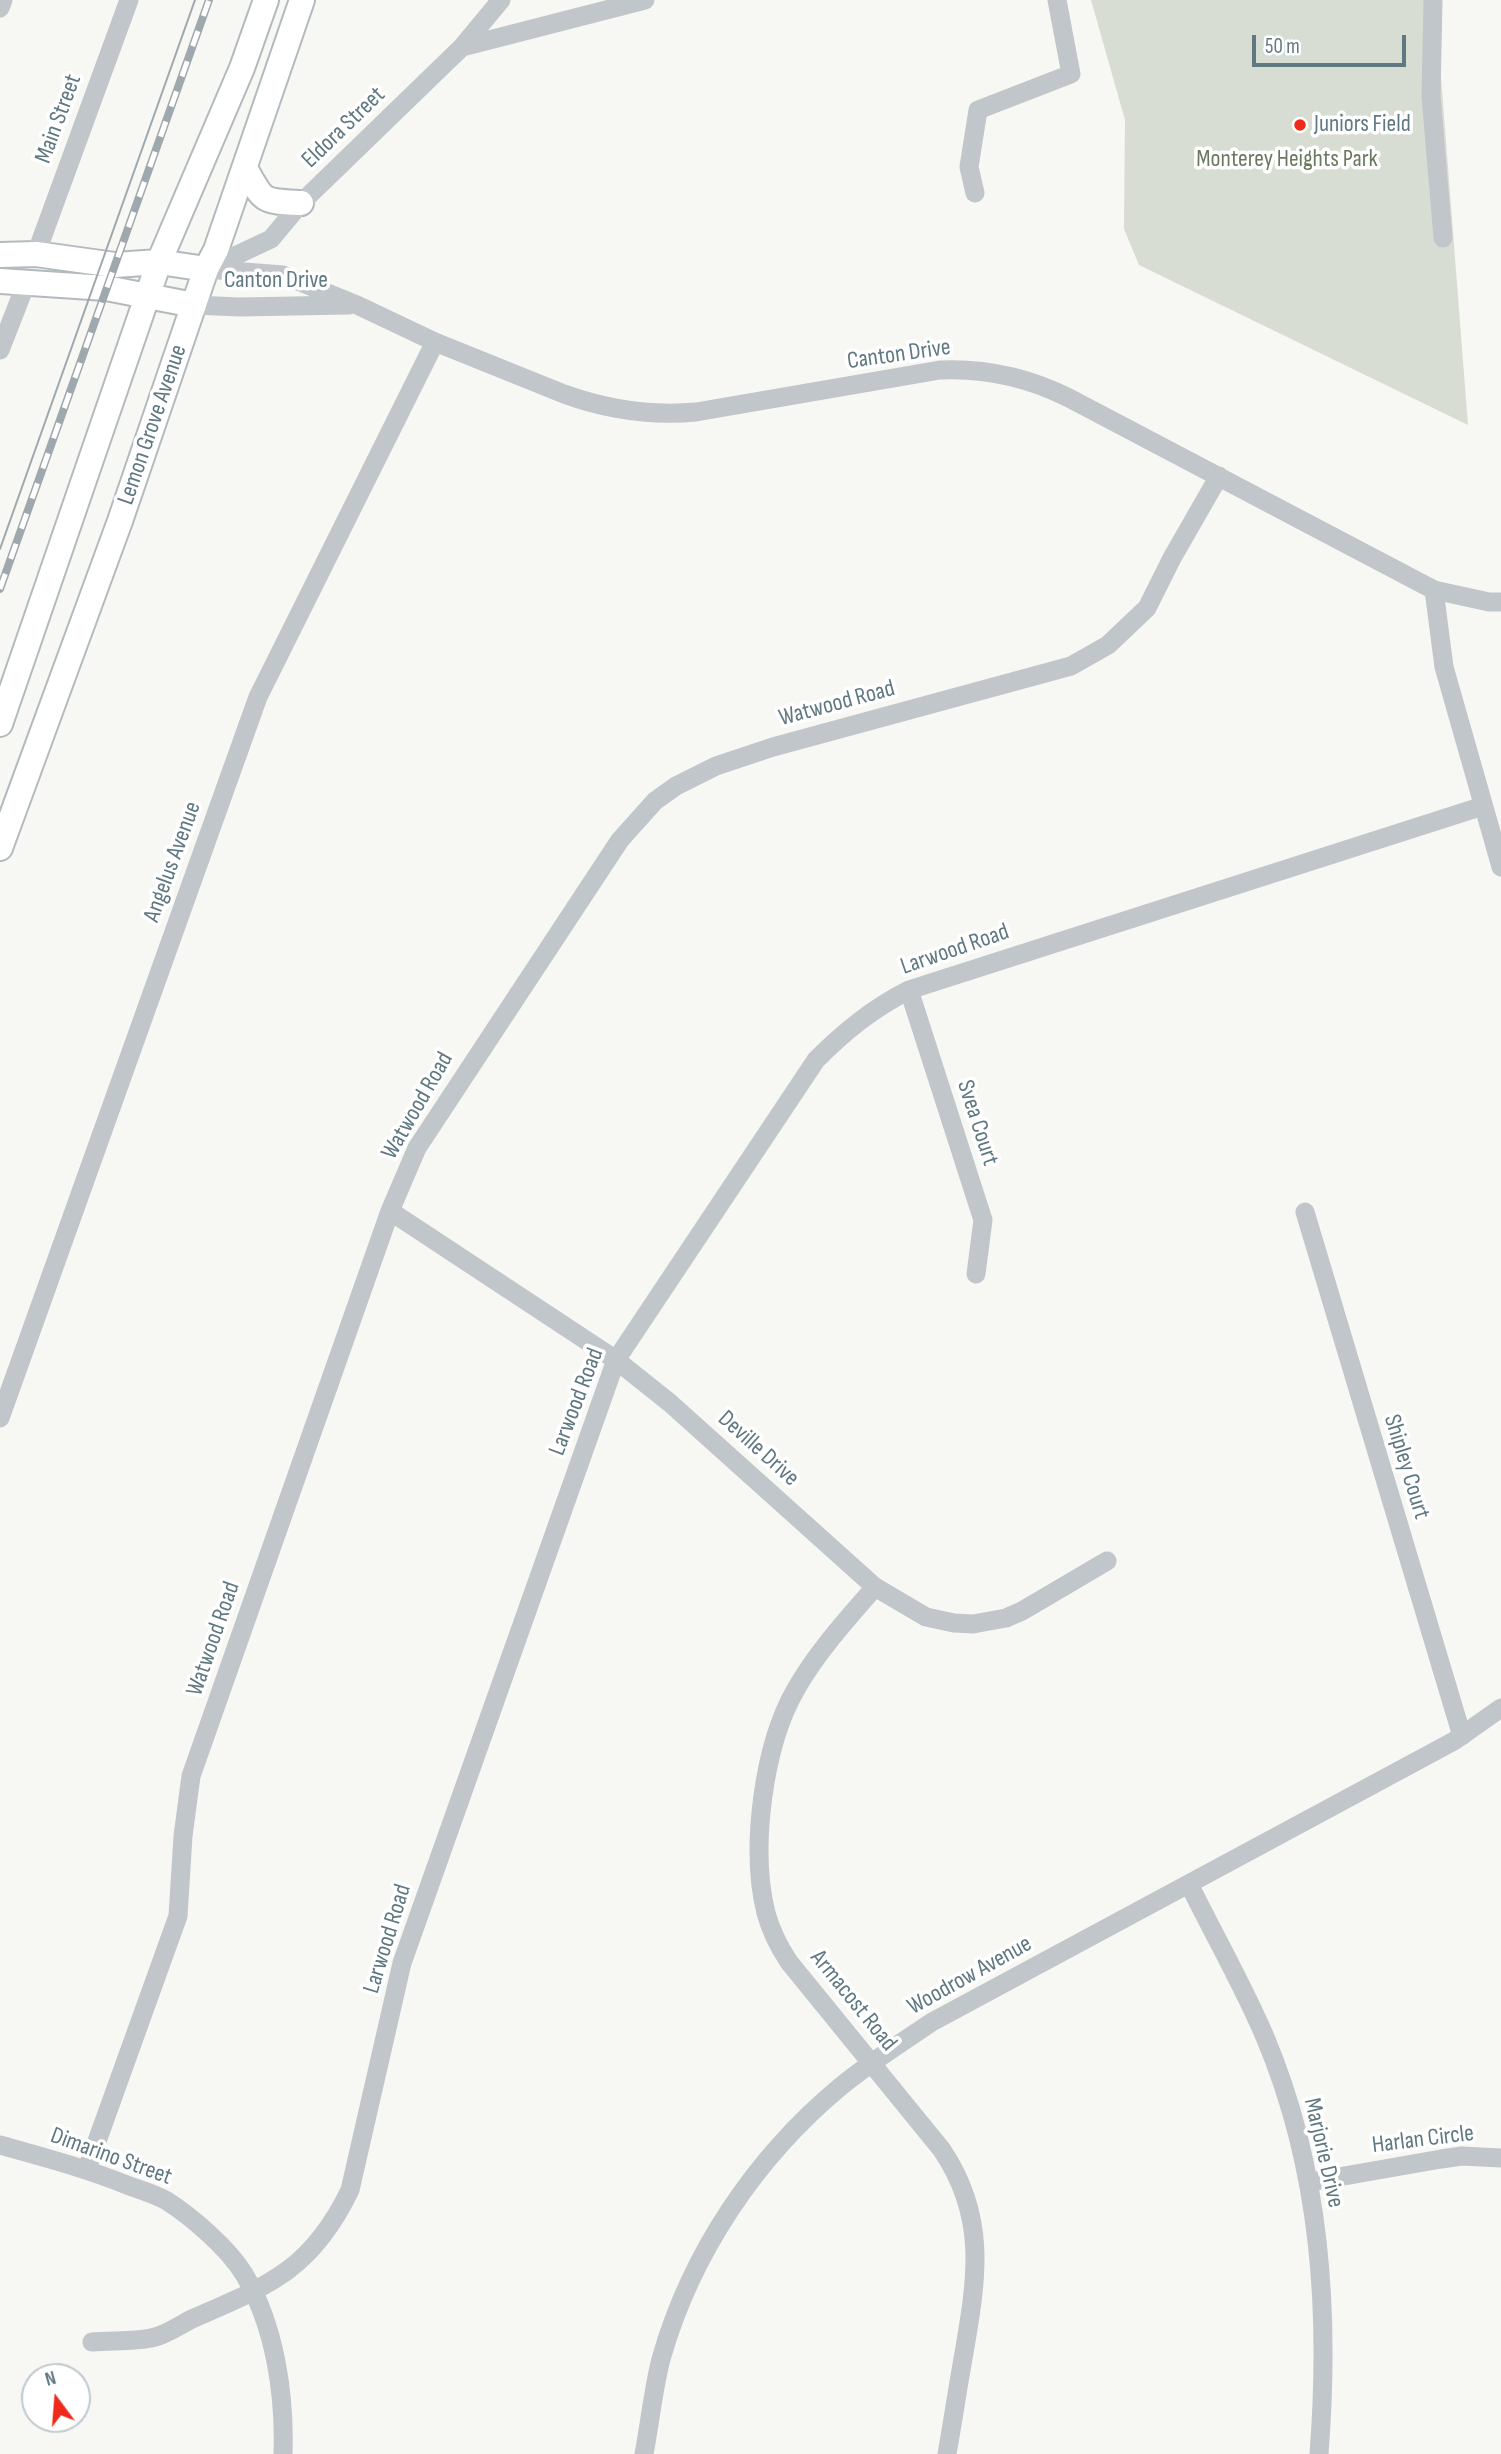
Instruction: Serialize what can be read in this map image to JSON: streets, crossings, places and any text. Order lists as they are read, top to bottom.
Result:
{
  "streets": {
    "main road": ["Lemon Grove Avenue"],
    "street": [
      "Main Street",
      "Eldora Street",
      "Canton Drive",
      "Watwood Road",
      "Angelus Avenue",
      "Larwood Road",
      "Svea Court",
      "Deville Drive",
      "Shipley Court",
      "Woodrow Avenue",
      "Armacost Road",
      "Harlan Circle",
      "Marjorie Drive",
      "Dimarino Street"
    ]
  },
  "crossings": [
    ["Eldora Street", "Canton Drive"],
    ["Eldora Street", "Lemon Grove Avenue"],
    ["Canton Drive", "Lemon Grove Avenue"],
    ["Canton Drive", "Watwood Road"],
    ["Canton Drive", "Angelus Avenue"],
    ["Watwood Road", "Deville Drive"],
    ["Watwood Road", "Dimarino Street"],
    ["Larwood Road", "Svea Court"],
    ["Larwood Road", "Deville Drive"],
    ["Larwood Road", "Dimarino Street"],
    ["Deville Drive", "Armacost Road"],
    ["Shipley Court", "Woodrow Avenue"],
    ["Woodrow Avenue", "Armacost Road"],
    ["Woodrow Avenue", "Marjorie Drive"],
    ["Harlan Circle", "Marjorie Drive"]
  ],
  "parks": ["Monterey Heights Park"],
  "places": ["Juniors Field"],
  "scale_bar": "50 m",
  "north": "top"
}
